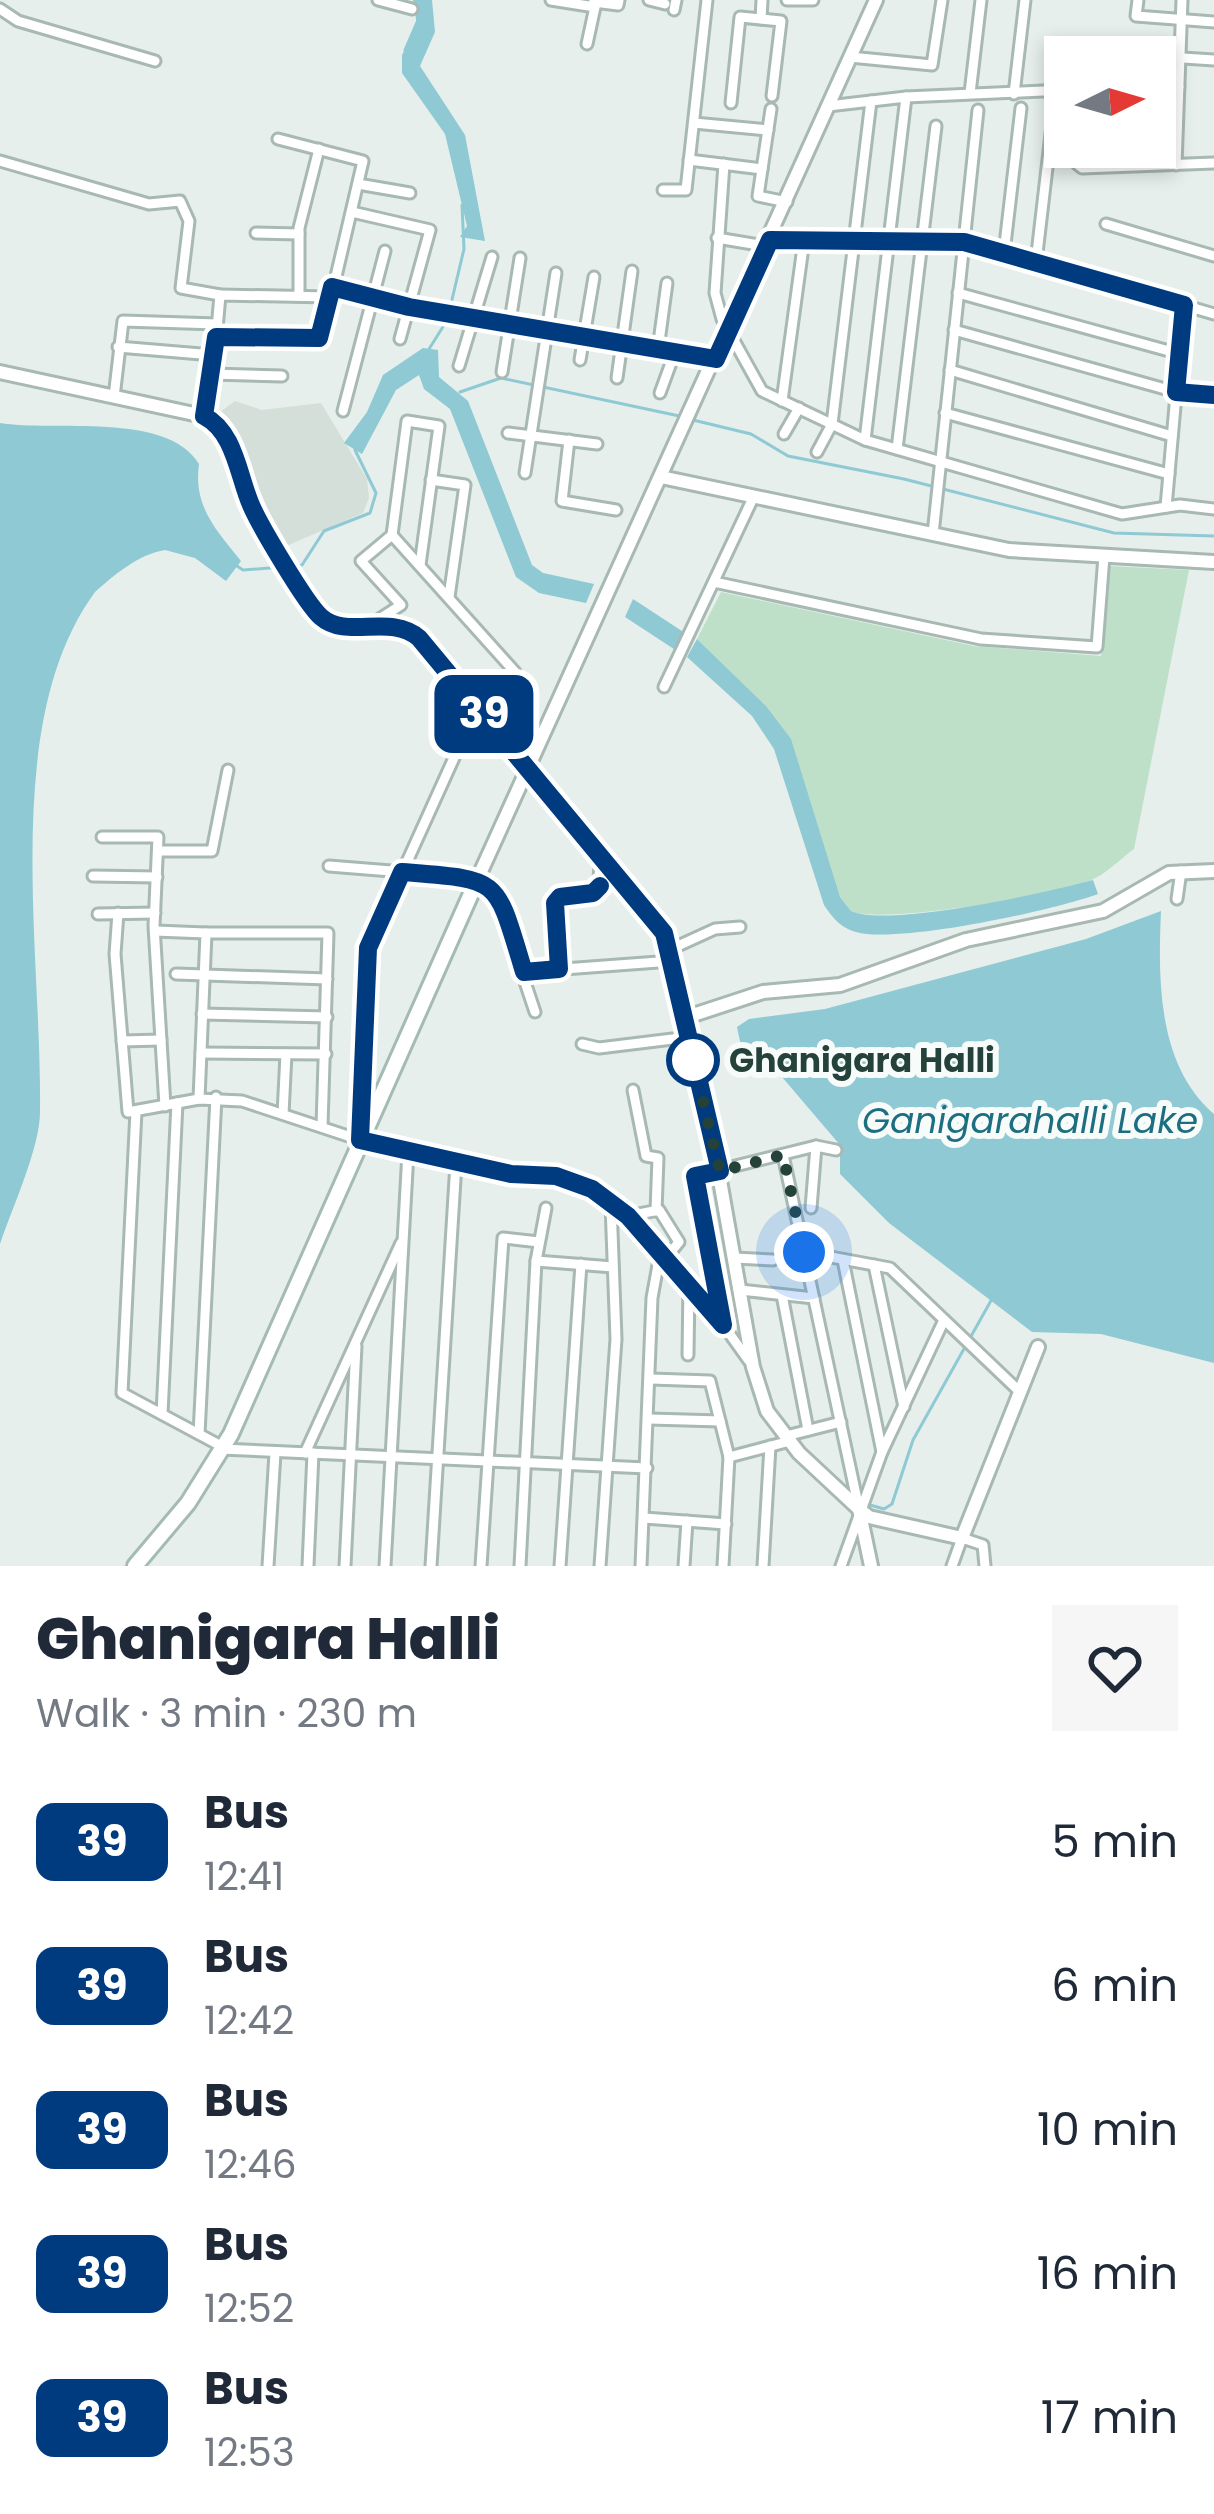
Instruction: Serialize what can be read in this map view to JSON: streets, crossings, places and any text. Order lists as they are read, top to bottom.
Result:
{
  "water": ["Ganigarahalli Lake"],
  "places": ["Ghanigara Halli"],
  "lines": ["bus line 39"],
  "north": "right",
  "page": {
    "on_map": "39",
    "heading": ["Ghanigara Halli", "Walk · 3 min · 230 m"],
    "list": [
      {
        "mark": "39",
        "name": "Bus",
        "note": "12:41",
        "value": "5 min"
      },
      {
        "mark": "39",
        "name": "Bus",
        "note": "12:42",
        "value": "6 min"
      },
      {
        "mark": "39",
        "name": "Bus",
        "note": "12:46",
        "value": "10 min"
      },
      {
        "mark": "39",
        "name": "Bus",
        "note": "12:52",
        "value": "16 min"
      },
      {
        "mark": "39",
        "name": "Bus",
        "note": "12:53",
        "value": "17 min"
      }
    ]
  }
}
